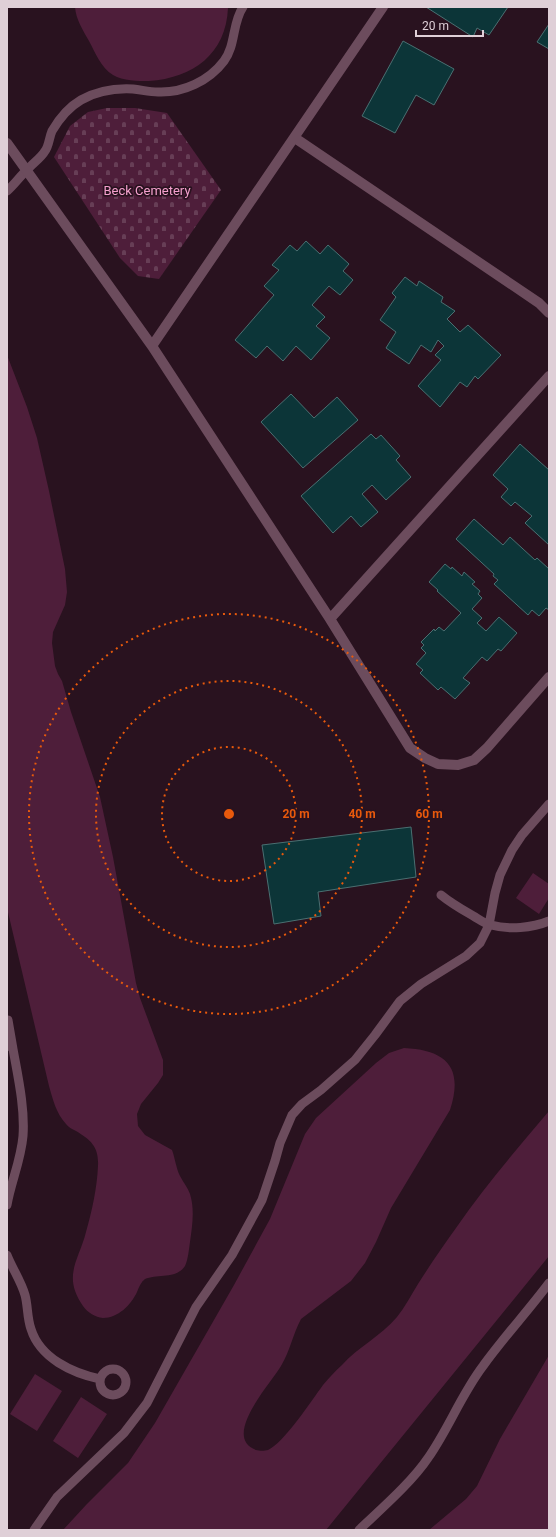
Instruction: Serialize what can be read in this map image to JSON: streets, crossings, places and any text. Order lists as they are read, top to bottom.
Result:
{
  "parks": ["Beck Cemetery"],
  "scale_bar": "20 m",
  "rings": ["20 m", "40 m", "60 m"]
}
